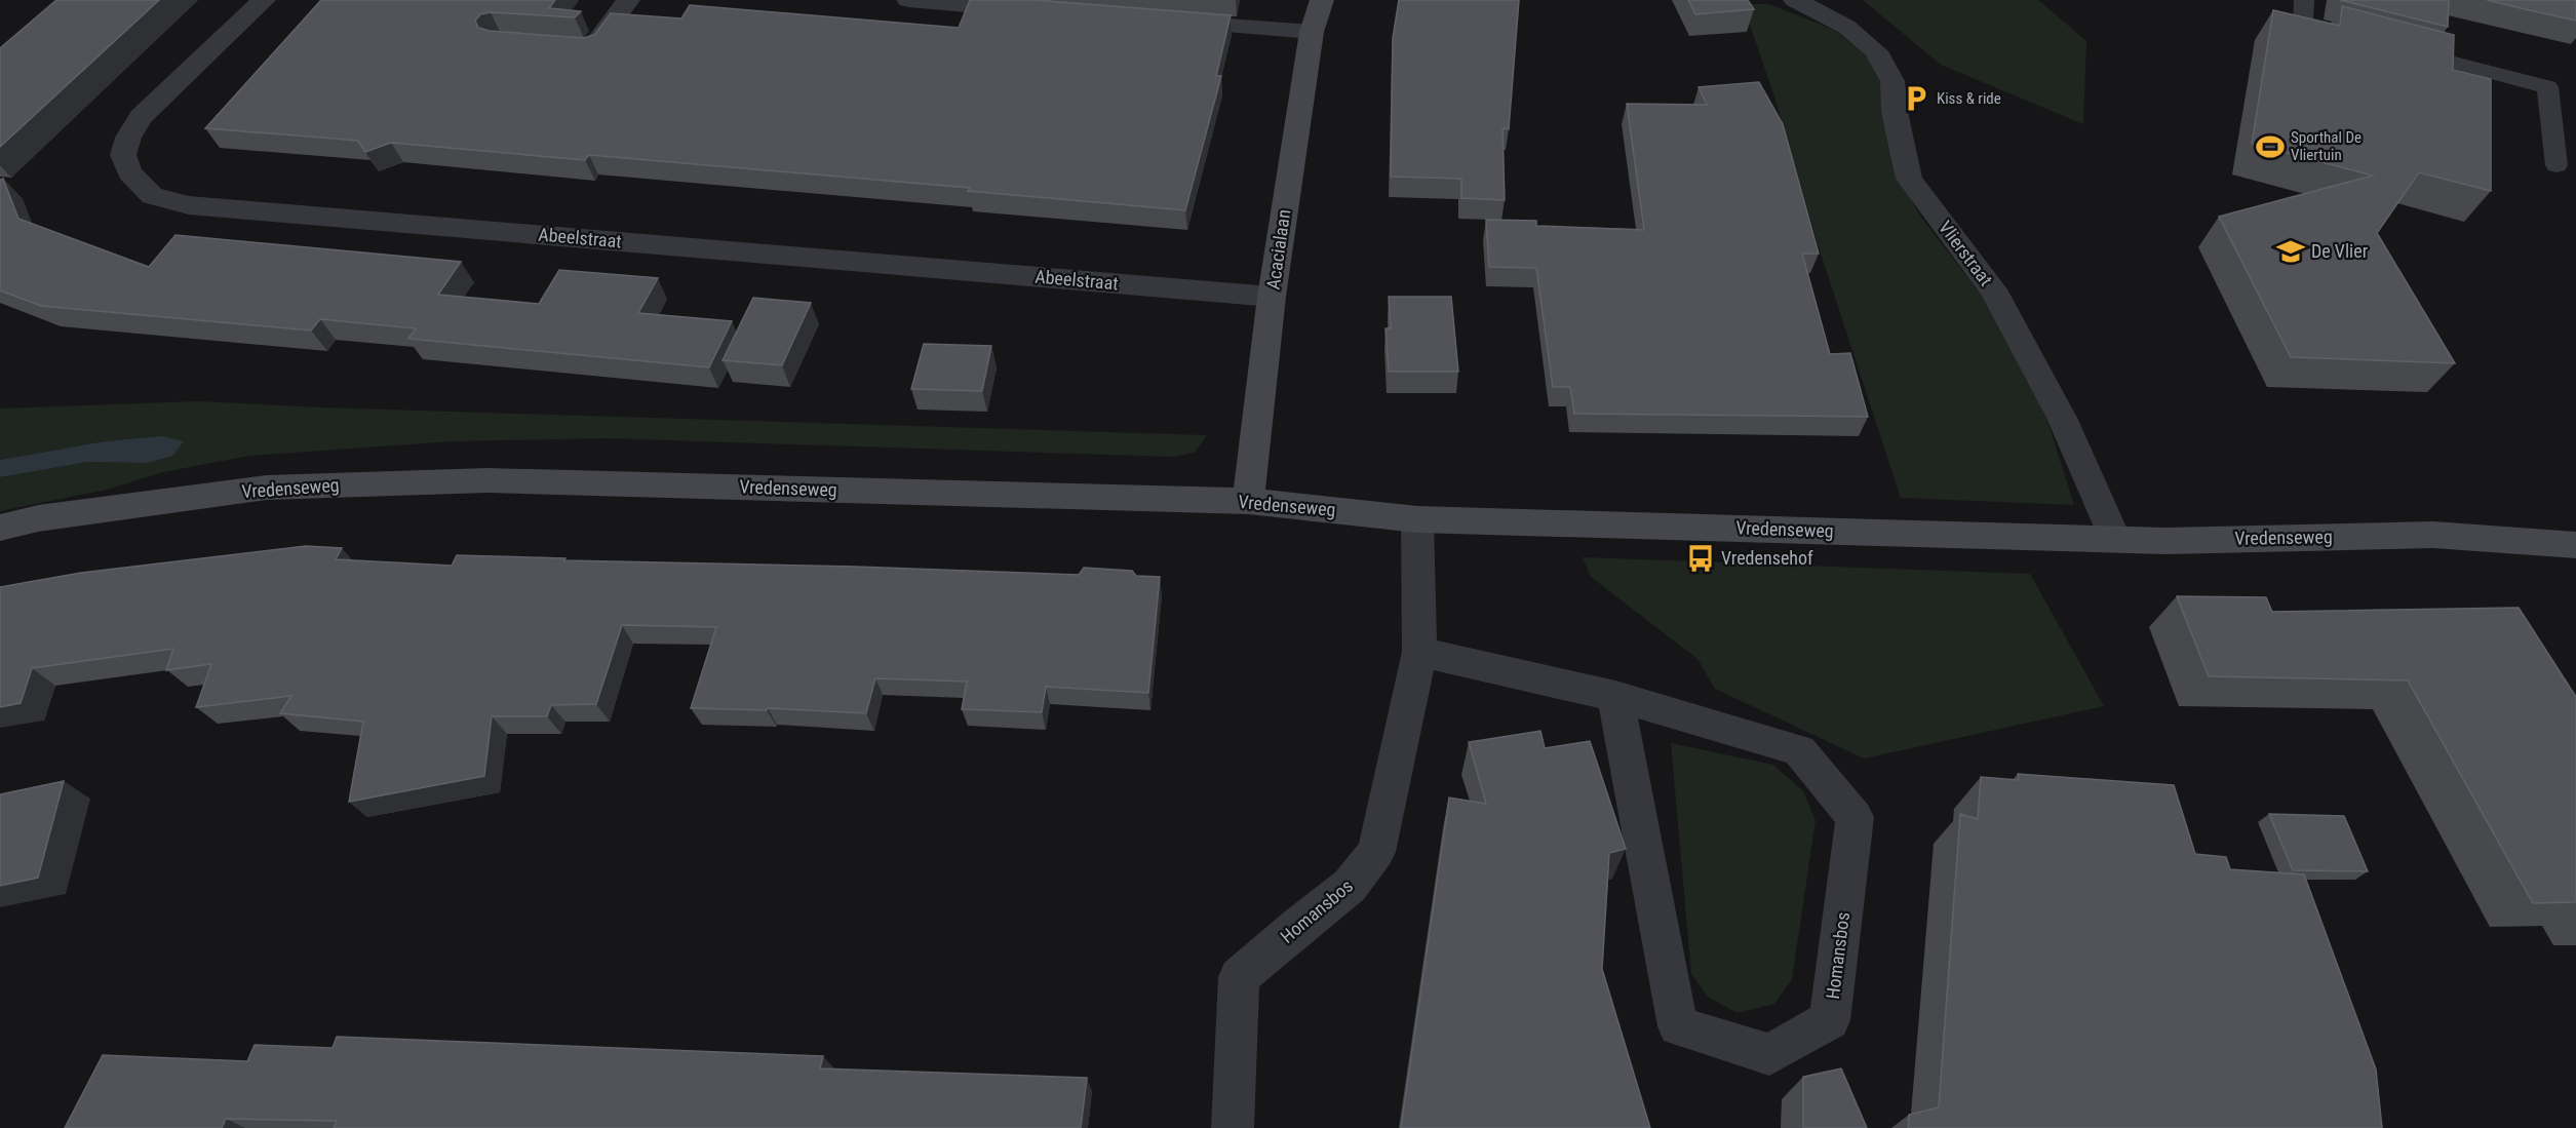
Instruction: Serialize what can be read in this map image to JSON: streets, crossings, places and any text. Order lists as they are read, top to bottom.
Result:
{
  "streets": {
    "main road": ["Acacialaan", "Vredenseweg"],
    "street": ["Abeelstraat", "Vlierstraat", "Homansbos"]
  },
  "crossings": [
    ["Abeelstraat", "Acacialaan"],
    ["Acacialaan", "Vredenseweg"],
    ["Vlierstraat", "Vredenseweg"],
    ["Vredenseweg", "Homansbos"]
  ],
  "places": {
    "parking": ["Kiss & ride"],
    "sports": ["Sporthal De Vliertuin"],
    "school or university": ["De Vlier"],
    "bus stop": ["Vredensehof"]
  }
}
